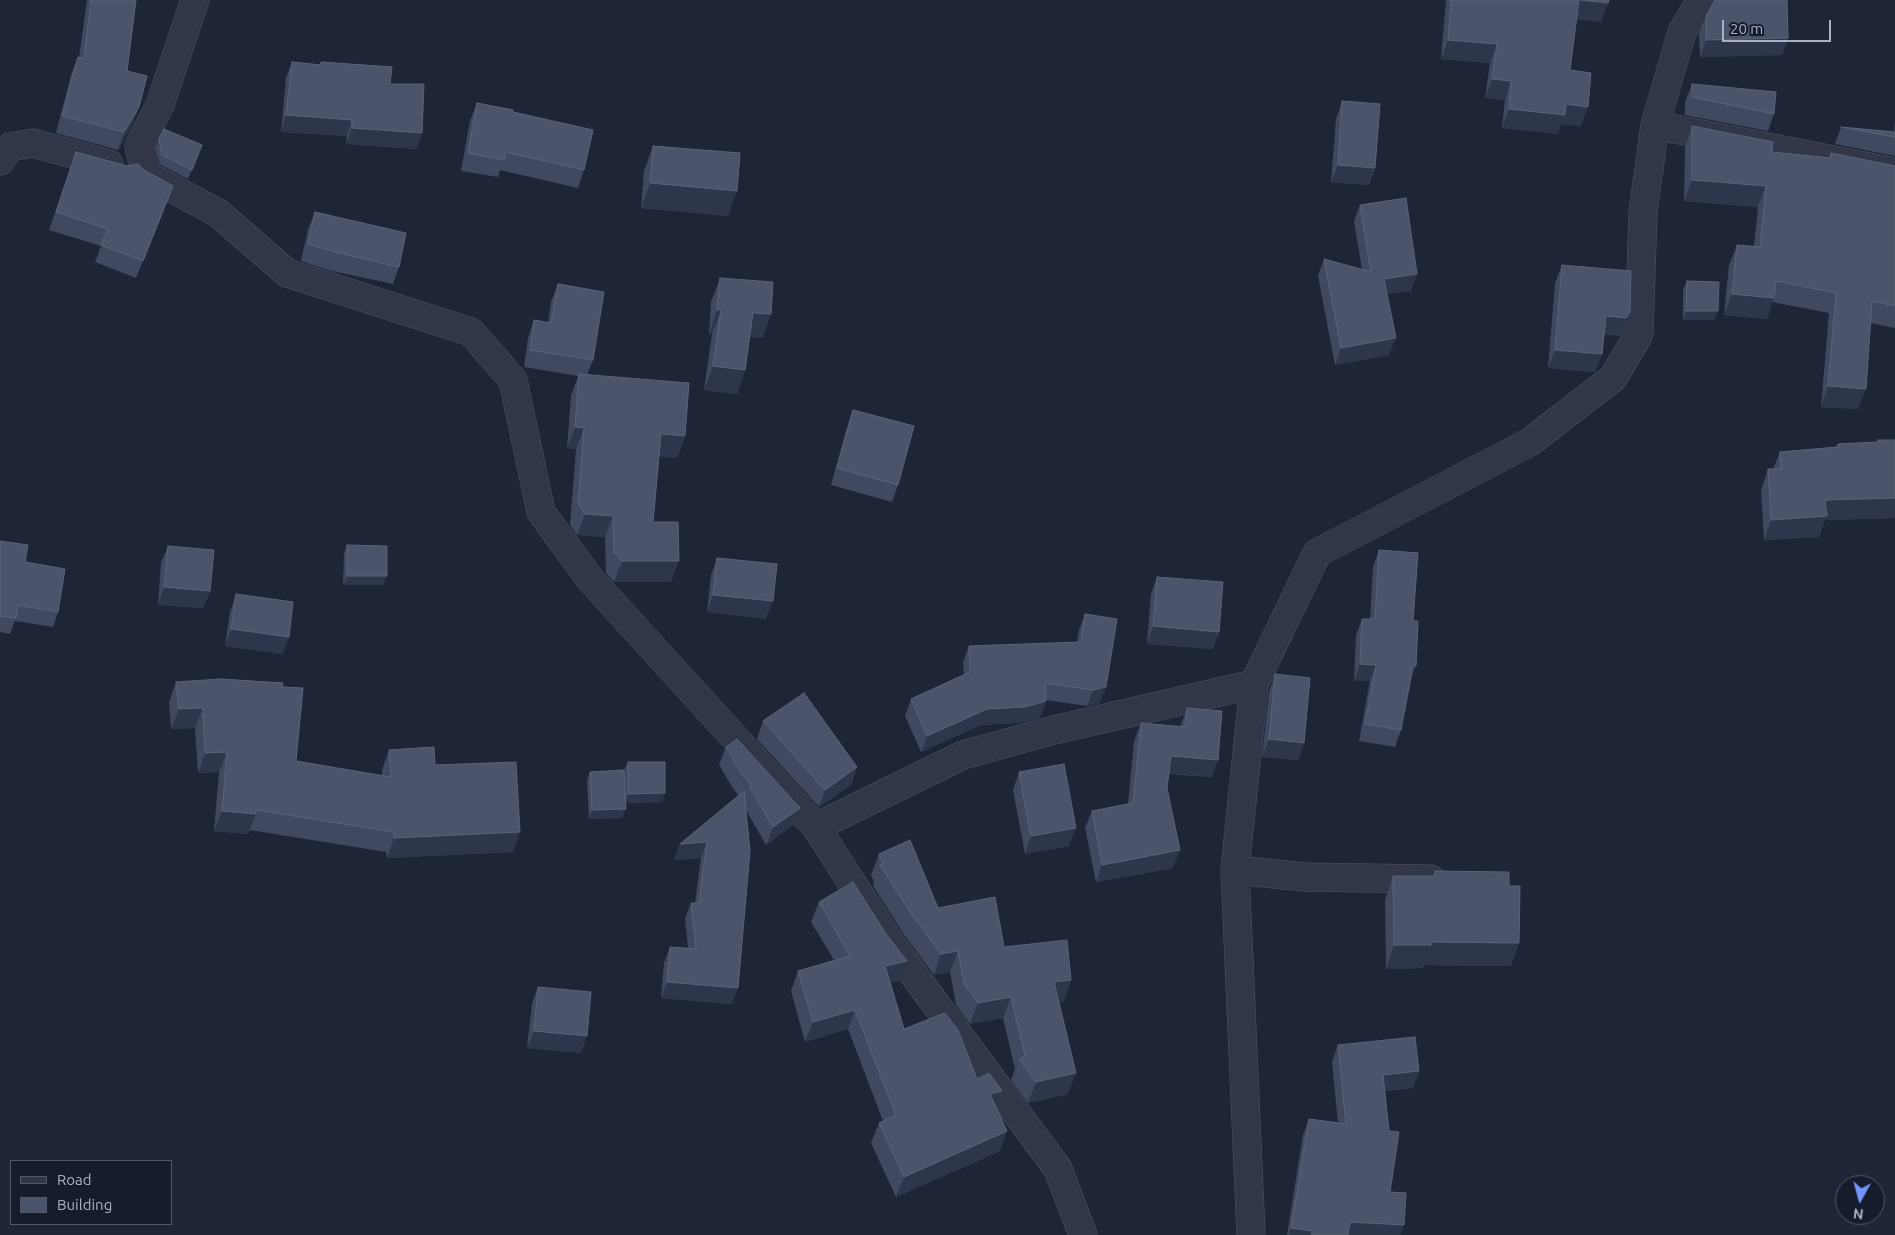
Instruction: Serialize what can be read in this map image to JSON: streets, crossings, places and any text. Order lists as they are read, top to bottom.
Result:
{
  "legend": ["Road", "Building"],
  "scale_bar": "20 m",
  "north": "bottom"
}
